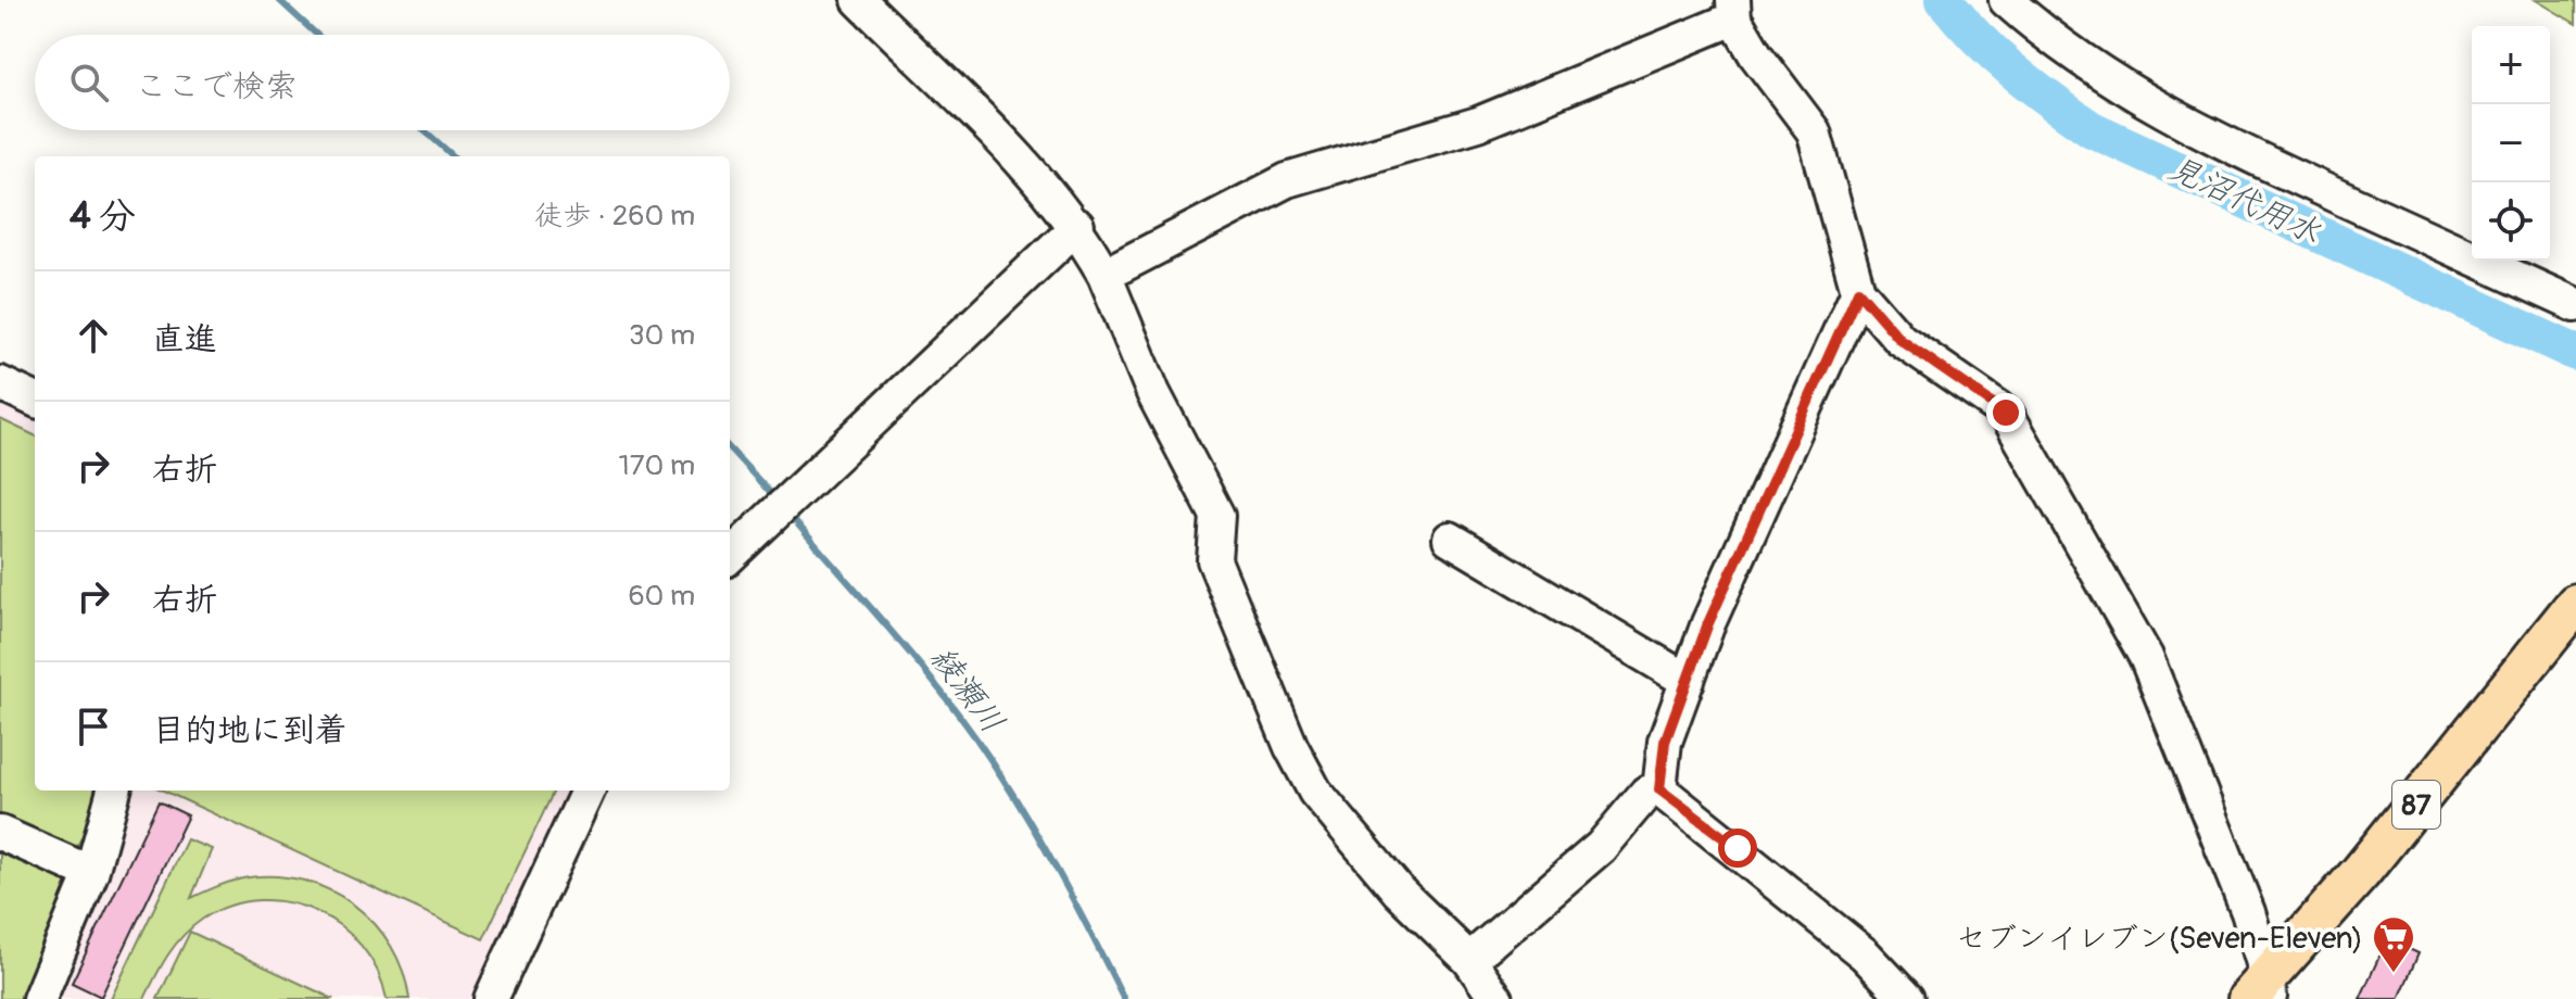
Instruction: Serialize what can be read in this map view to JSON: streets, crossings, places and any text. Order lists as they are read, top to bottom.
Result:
{
  "streets": {
    "main road": ["87"]
  },
  "water": ["見沼代用水", "綾瀬川"],
  "places": {
    "supermarket": ["セブンイレブン(Seven-Eleven)"]
  },
  "page": {
    "map_buttons": ["+", "−"],
    "search": "ここで検索",
    "heading": ["4 分", "徒歩 · 260 m"],
    "list": [
      ["直進", "30 m"],
      ["右折", "170 m"],
      ["右折", "60 m"],
      "目的地に到着"
    ]
  }
}
